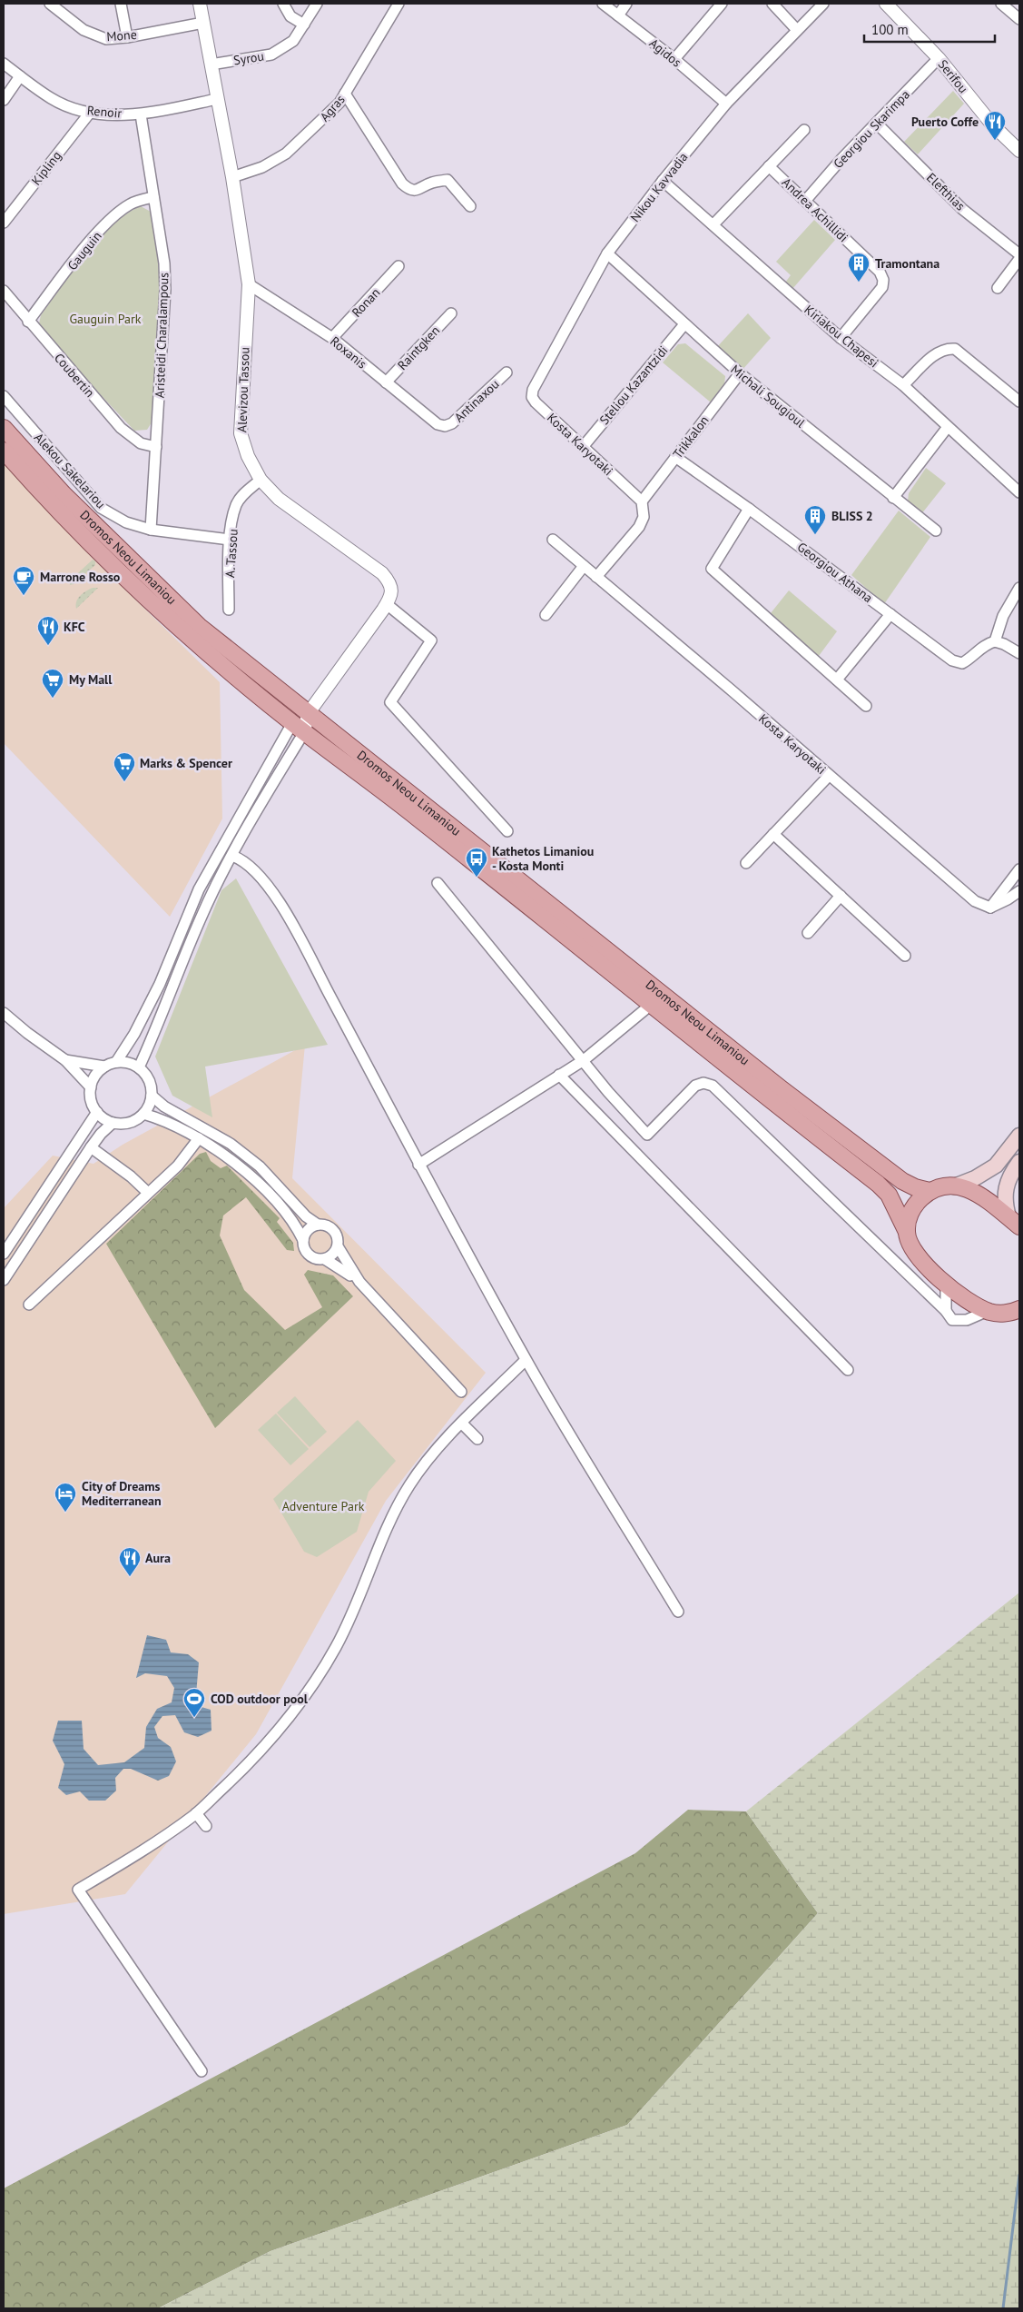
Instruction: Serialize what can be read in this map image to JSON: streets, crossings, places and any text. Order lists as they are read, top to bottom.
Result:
{
  "streets": {
    "main road": ["Dromos Neou Limaniou"],
    "street": [
      "Mone",
      "Agidos",
      "Syrou",
      "Serifou",
      "Agras",
      "Renoir",
      "Georgiou Skarimpa",
      "Kipling",
      "Nikou Kavvadia",
      "Elefthias",
      "Andrea Achillidi",
      "Gauguin",
      "Ronan",
      "Aristeidi Charalampous",
      "Kiriakou Chapesi",
      "Raintgken",
      "Roxanis",
      "Coubertin",
      "Steliou Kazantzidi",
      "Alevizou Tassou",
      "Michali Sougioul",
      "Antinaxou",
      "Trikkalon",
      "Kosta Karyotaki",
      "Alekou Sakelariou",
      "A. Tassou",
      "Georgiou Athana"
    ]
  },
  "crossings": [
    ["Mone", "Alevizou Tassou"],
    ["Agidos", "Nikou Kavvadia"],
    ["Syrou", "Alevizou Tassou"],
    ["Serifou", "Georgiou Skarimpa"],
    ["Agras", "Alevizou Tassou"],
    ["Renoir", "Kipling"],
    ["Renoir", "Aristeidi Charalampous"],
    ["Renoir", "Alevizou Tassou"],
    ["Georgiou Skarimpa", "Elefthias"],
    ["Georgiou Skarimpa", "Andrea Achillidi"],
    ["Nikou Kavvadia", "Kiriakou Chapesi"],
    ["Nikou Kavvadia", "Michali Sougioul"],
    ["Nikou Kavvadia", "Kosta Karyotaki"],
    ["Andrea Achillidi", "Kiriakou Chapesi"],
    ["Gauguin", "Aristeidi Charalampous"],
    ["Gauguin", "Coubertin"],
    ["Ronan", "Roxanis"],
    ["Aristeidi Charalampous", "Coubertin"],
    ["Aristeidi Charalampous", "Alekou Sakelariou"],
    ["Raintgken", "Roxanis"],
    ["Roxanis", "Alevizou Tassou"],
    ["Roxanis", "Antinaxou"],
    ["Steliou Kazantzidi", "Michali Sougioul"],
    ["Steliou Kazantzidi", "Kosta Karyotaki"],
    ["Alevizou Tassou", "A. Tassou"],
    ["Alevizou Tassou", "Dromos Neou Limaniou"],
    ["Michali Sougioul", "Trikkalon"],
    ["Trikkalon", "Kosta Karyotaki"],
    ["Trikkalon", "Georgiou Athana"],
    ["Alekou Sakelariou", "A. Tassou"]
  ],
  "parks": ["Gauguin Park", "Adventure Park"],
  "places": {
    "restaurant": ["Puerto Coffe", "KFC", "Aura"],
    "building": ["Tramontana", "BLISS 2"],
    "cafe": ["Marrone Rosso"],
    "supermarket": ["My Mall", "Marks & Spencer"],
    "bus stop": ["Kathetos Limaniou - Kosta Monti"],
    "hotel": ["City of Dreams Mediterranean"],
    "sports": ["COD outdoor pool"]
  },
  "scale_bar": "100 m"
}
